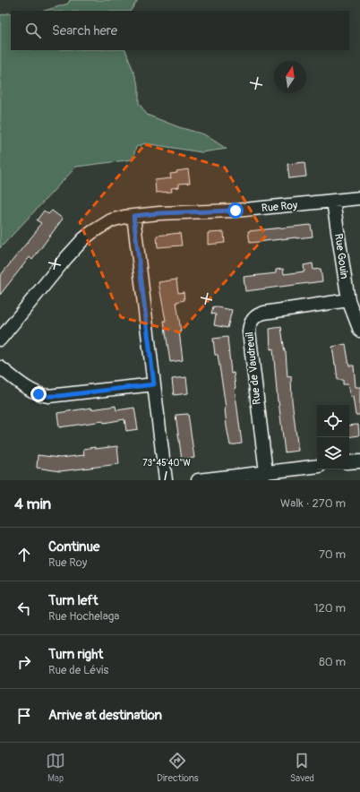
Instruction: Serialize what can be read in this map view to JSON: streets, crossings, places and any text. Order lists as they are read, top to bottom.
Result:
{
  "streets": {
    "street": ["Rue Roy", "Rue Gouin", "Rue de Vaudreuil"]
  },
  "crossings": [
    ["Rue Roy", "Rue Gouin"],
    ["Rue Gouin", "Rue de Vaudreuil"]
  ],
  "north": "top",
  "page": {
    "search": "Search here",
    "heading": ["4 min", "Walk · 270 m"],
    "list": [
      ["Continue", "Rue Roy", "70 m"],
      ["Turn left", "Rue Hochelaga", "120 m"],
      ["Turn right", "Rue de Lévis", "80 m"],
      "Arrive at destination"
    ],
    "nav": ["Map", "Directions", "Saved"]
  },
  "coordinates": ["73°45'40\"W"]
}
